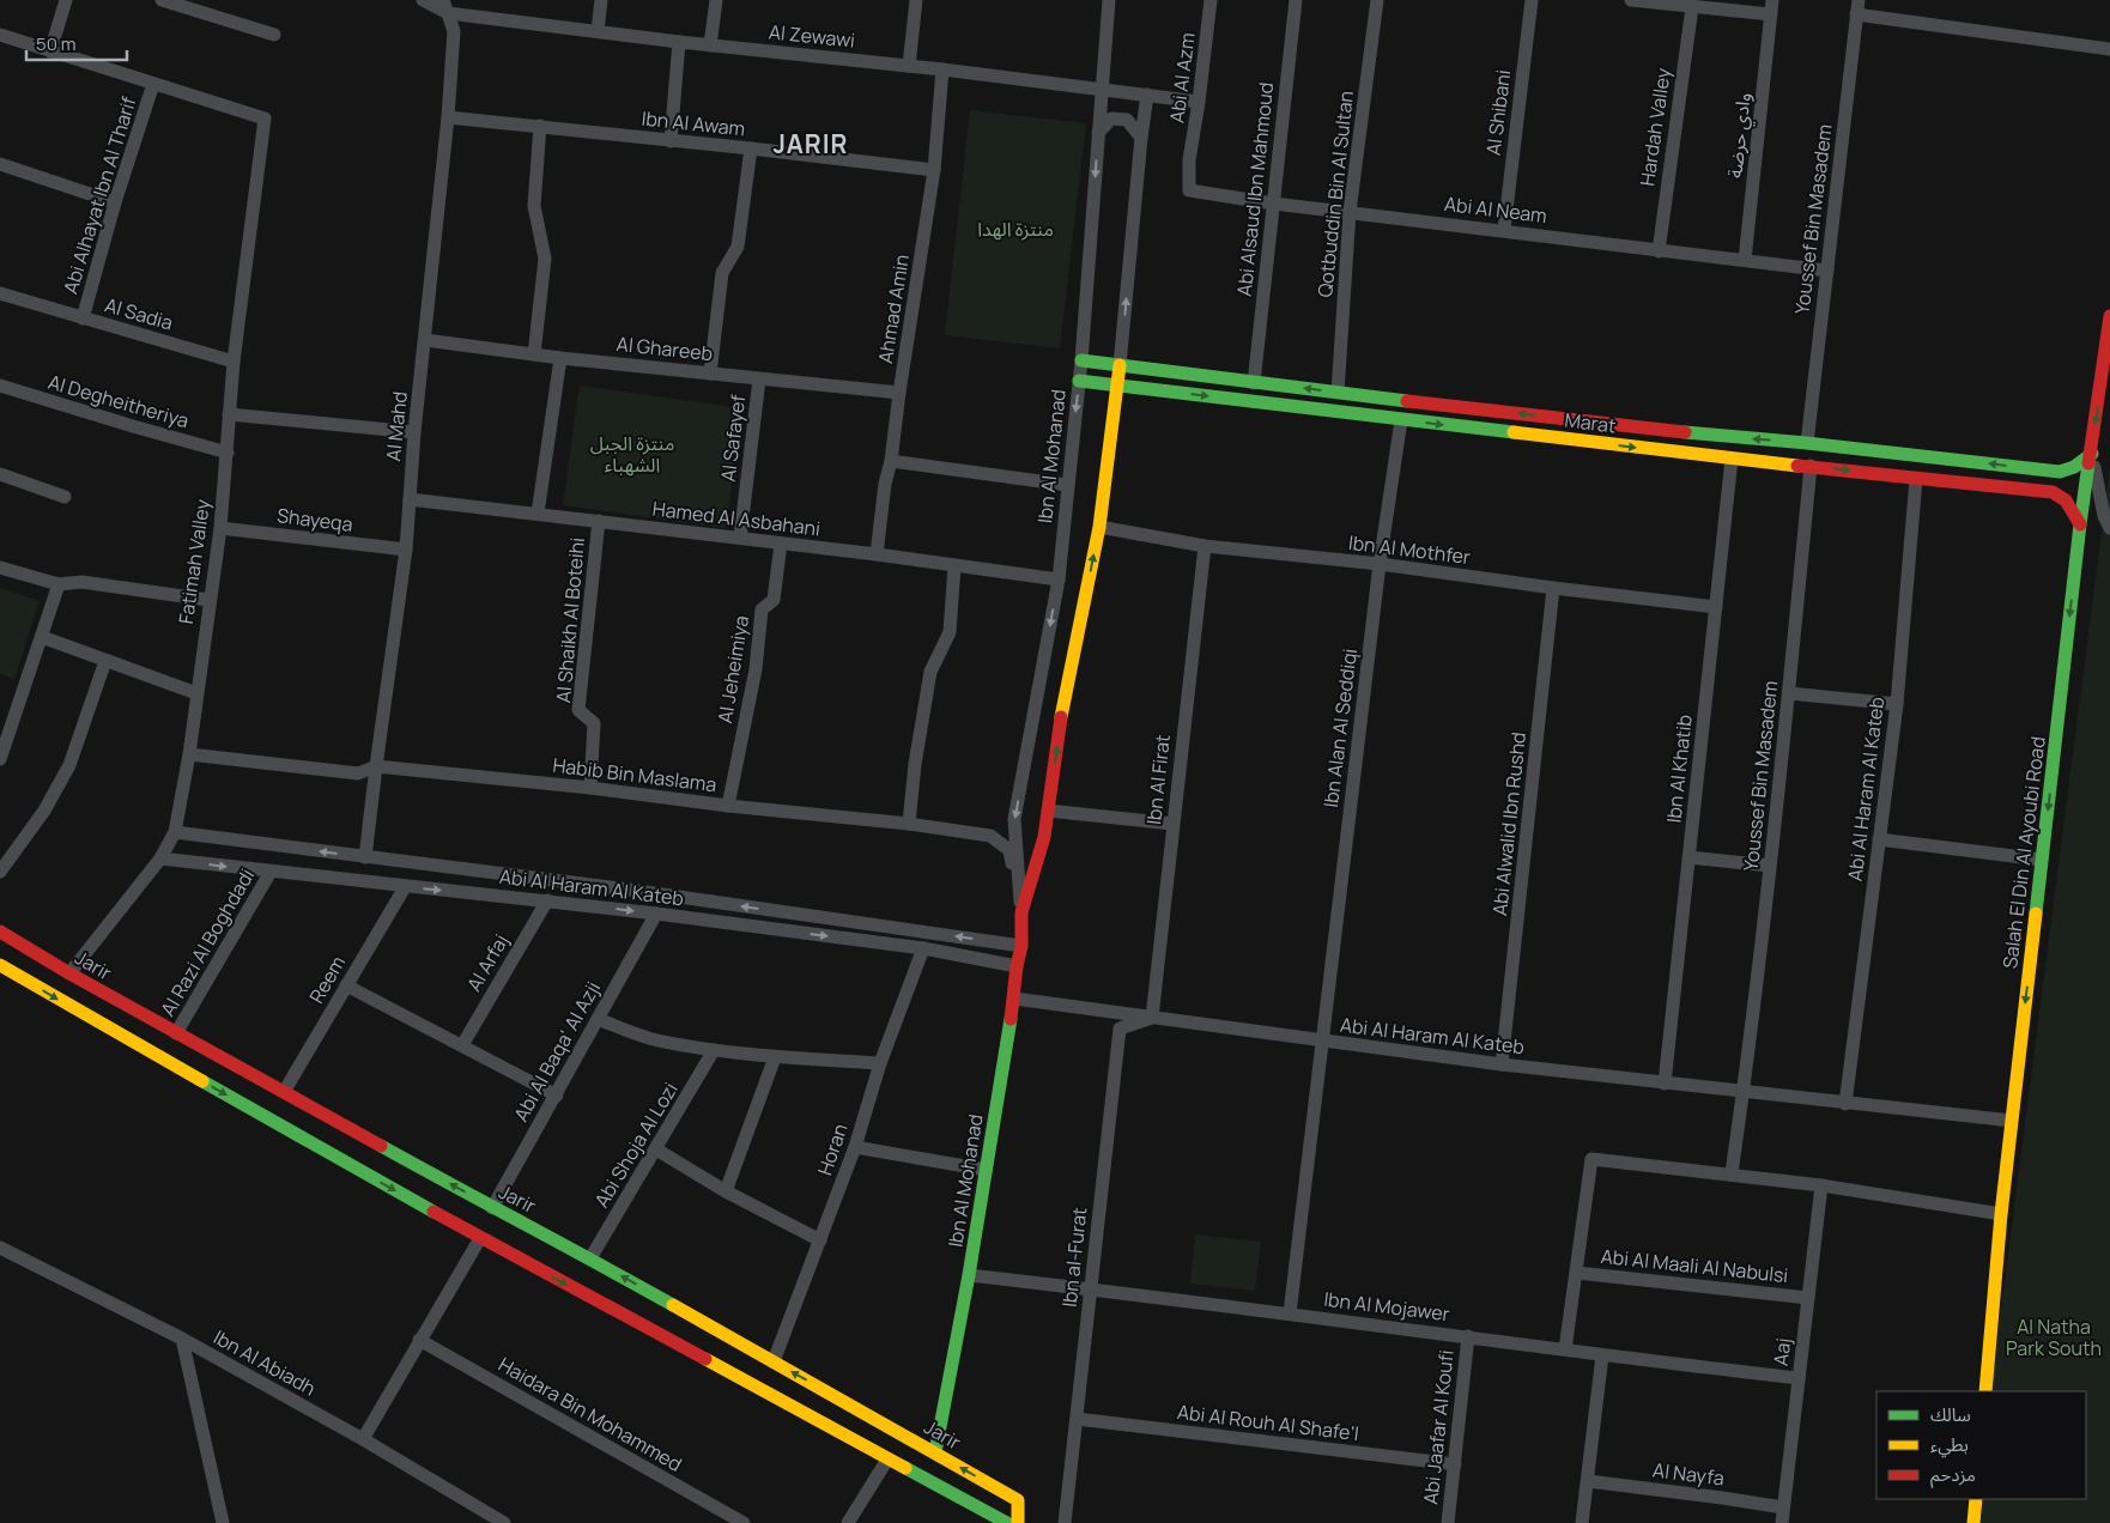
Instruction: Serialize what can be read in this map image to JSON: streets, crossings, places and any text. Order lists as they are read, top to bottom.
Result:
{
  "streets": {
    "main road": [
      "Marat",
      "Ibn Al Mohanad",
      "Salah El Din Al Ayoubi Road",
      "Jarir"
    ],
    "street": [
      "Al Zewawi",
      "Abi Al Azm",
      "Al Shibani",
      "Ibn Al Awam",
      "Hardah Valley",
      "وادي حرضة",
      "Abi Alsaud Ibn Mahmoud",
      "Qotbuddin Bin Al Sultan",
      "Abi Alhayat Ibn Al Tharif",
      "Abi Al Neam",
      "Youssef Bin Masadem",
      "Ahmad Amin",
      "Al Sadia",
      "Al Ghareeb",
      "Al Degheitheriya",
      "Al Mahd",
      "Al Safayef",
      "Hamed Al Asbahani",
      "Shayeqa",
      "Ibn Al Mothfer",
      "Fatimah Valley",
      "Al Shaikh Al Boteihi",
      "Al Jeheimiya",
      "Ibn Alan Al Seddiqi",
      "Ibn Al Khatib",
      "Habib Bin Maslama",
      "Ibn Al Firat",
      "Abi Al Haram Al Kateb",
      "Abi Alwalid Ibn Rushd",
      "Al Razi Al Boghdadi",
      "Al Arfaj",
      "Reem",
      "Abi Al Baqa' Al Azji",
      "Abi Shoja Al Lozi",
      "Horan",
      "Ibn al-Furat",
      "Abi Al Maali Al Nabulsi",
      "Ibn Al Mojawer",
      "Aaj",
      "Ibn Al Abiadh",
      "Haidara Bin Mohammed",
      "Abi Al Rouh Al Shafe'I",
      "Abi Jaafar Al Koufi",
      "Al Nayfa"
    ]
  },
  "crossings": [
    ["Al Zewawi", "Abi Al Azm"],
    ["Al Zewawi", "Ahmad Amin"],
    ["Al Zewawi", "Al Mahd"],
    ["Al Zewawi", "Ibn Al Mohanad"],
    ["Abi Al Azm", "Abi Al Neam"],
    ["Al Shibani", "Abi Al Neam"],
    ["Ibn Al Awam", "Ahmad Amin"],
    ["Ibn Al Awam", "Al Mahd"],
    ["Hardah Valley", "Abi Al Neam"],
    ["وادي حرضة", "Abi Al Neam"],
    ["Abi Alsaud Ibn Mahmoud", "Abi Al Neam"],
    ["Abi Alsaud Ibn Mahmoud", "Marat"],
    ["Qotbuddin Bin Al Sultan", "Abi Al Neam"],
    ["Qotbuddin Bin Al Sultan", "Marat"],
    ["Abi Alhayat Ibn Al Tharif", "Al Sadia"],
    ["Abi Alhayat Ibn Al Tharif", "Fatimah Valley"],
    ["Abi Al Neam", "Youssef Bin Masadem"],
    ["Youssef Bin Masadem", "Marat"],
    ["Youssef Bin Masadem", "Abi Al Haram Al Kateb"],
    ["Ahmad Amin", "Al Ghareeb"],
    ["Ahmad Amin", "Hamed Al Asbahani"],
    ["Al Sadia", "Fatimah Valley"],
    ["Al Ghareeb", "Al Mahd"],
    ["Al Ghareeb", "Al Safayef"],
    ["Al Degheitheriya", "Fatimah Valley"],
    ["Marat", "Ibn Al Mohanad"],
    ["Marat", "Ibn Alan Al Seddiqi"],
    ["Marat", "Ibn Al Khatib"],
    ["Marat", "Abi Al Haram Al Kateb"],
    ["Marat", "Salah El Din Al Ayoubi Road"],
    ["Al Mahd", "Hamed Al Asbahani"],
    ["Al Mahd", "Shayeqa"],
    ["Al Mahd", "Habib Bin Maslama"],
    ["Al Mahd", "Abi Al Haram Al Kateb"],
    ["Al Safayef", "Hamed Al Asbahani"],
    ["Ibn Al Mohanad", "Hamed Al Asbahani"],
    ["Ibn Al Mohanad", "Ibn Al Mothfer"],
    ["Ibn Al Mohanad", "Habib Bin Maslama"],
    ["Ibn Al Mohanad", "Abi Al Haram Al Kateb"],
    ["Ibn Al Mohanad", "Jarir"],
    ["Ibn Al Mohanad", "Ibn Al Mojawer"],
    ["Hamed Al Asbahani", "Al Shaikh Al Boteihi"],
    ["Hamed Al Asbahani", "Al Jeheimiya"],
    ["Shayeqa", "Fatimah Valley"],
    ["Ibn Al Mothfer", "Ibn Alan Al Seddiqi"],
    ["Ibn Al Mothfer", "Ibn Al Khatib"],
    ["Ibn Al Mothfer", "Ibn Al Firat"],
    ["Ibn Al Mothfer", "Abi Alwalid Ibn Rushd"],
    ["Fatimah Valley", "Habib Bin Maslama"],
    ["Fatimah Valley", "Abi Al Haram Al Kateb"],
    ["Fatimah Valley", "Jarir"],
    ["Al Shaikh Al Boteihi", "Habib Bin Maslama"],
    ["Al Jeheimiya", "Habib Bin Maslama"],
    ["Ibn Alan Al Seddiqi", "Abi Al Haram Al Kateb"],
    ["Ibn Alan Al Seddiqi", "Ibn Al Mojawer"],
    ["Ibn Al Khatib", "Abi Al Haram Al Kateb"],
    ["Ibn Al Firat", "Abi Al Haram Al Kateb"],
    ["Ibn Al Firat", "Ibn al-Furat"],
    ["Abi Al Haram Al Kateb", "Abi Alwalid Ibn Rushd"],
    ["Abi Al Haram Al Kateb", "Salah El Din Al Ayoubi Road"],
    ["Abi Al Haram Al Kateb", "Al Razi Al Boghdadi"],
    ["Abi Al Haram Al Kateb", "Al Arfaj"],
    ["Abi Al Haram Al Kateb", "Reem"],
    ["Abi Al Haram Al Kateb", "Abi Al Baqa' Al Azji"],
    ["Abi Al Haram Al Kateb", "Horan"],
    ["Abi Al Haram Al Kateb", "Ibn al-Furat"],
    ["Al Razi Al Boghdadi", "Jarir"],
    ["Jarir", "Reem"],
    ["Jarir", "Abi Al Baqa' Al Azji"],
    ["Jarir", "Abi Shoja Al Lozi"],
    ["Jarir", "Horan"],
    ["Ibn al-Furat", "Ibn Al Mojawer"],
    ["Ibn al-Furat", "Abi Al Rouh Al Shafe'I"],
    ["Abi Al Maali Al Nabulsi", "Aaj"],
    ["Ibn Al Mojawer", "Aaj"],
    ["Ibn Al Mojawer", "Abi Jaafar Al Koufi"],
    ["Aaj", "Al Nayfa"],
    ["Abi Al Rouh Al Shafe'I", "Abi Jaafar Al Koufi"]
  ],
  "one_way": ["Salah El Din Al Ayoubi Road"],
  "districts": ["JARIR"],
  "parks": ["منتزة الهدا", "منتزة الجبل الشهباء", "Al Natha Park South"],
  "legend": ["سالك", "بطيء", "مزدحم"],
  "scale_bar": "50 m"
}
